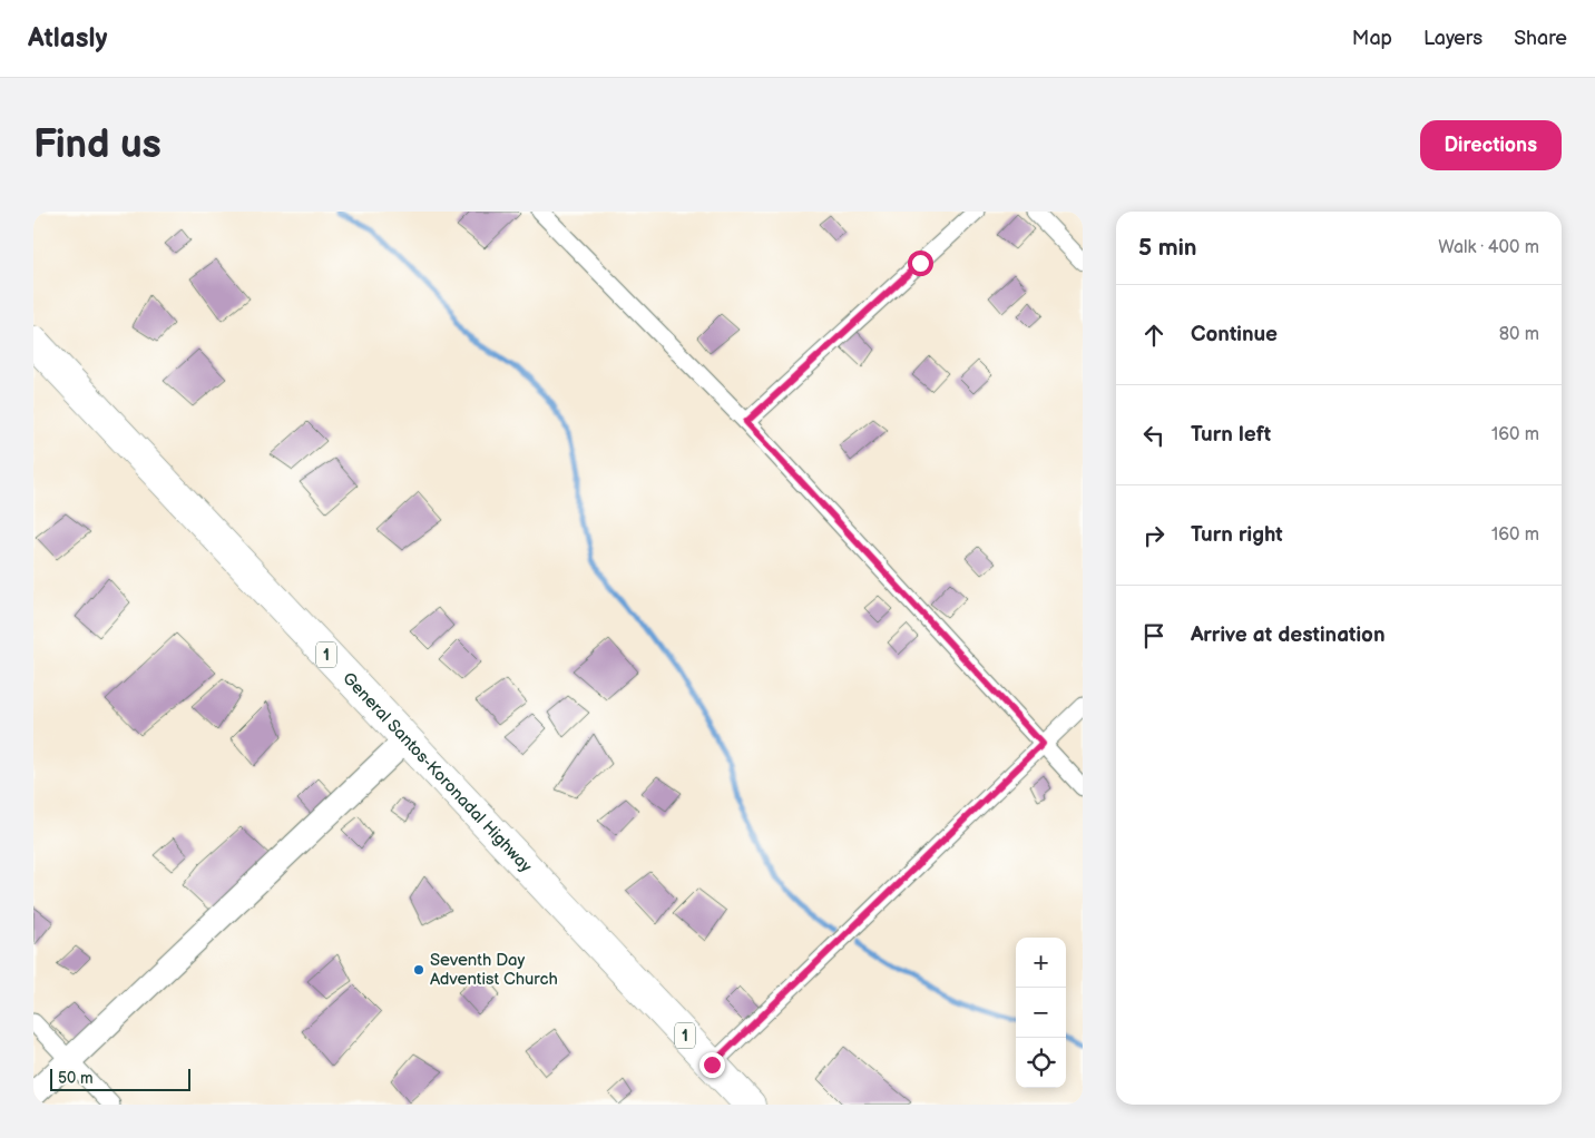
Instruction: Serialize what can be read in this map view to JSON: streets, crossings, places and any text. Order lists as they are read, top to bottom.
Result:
{
  "streets": {
    "highway": ["1", "General Santos-Koronadal Highway"]
  },
  "places": ["Seventh Day Adventist Church"],
  "scale_bar": "50 m",
  "page": {
    "header": "Atlasly",
    "nav": ["Map", "Layers", "Share"],
    "buttons": "Directions",
    "title": "Find us",
    "heading": ["5 min", "Walk · 400 m"],
    "list": [
      ["Continue", "80 m"],
      ["Turn left", "160 m"],
      ["Turn right", "160 m"],
      "Arrive at destination"
    ],
    "map_buttons": ["+", "−"],
    "scale": "50 m"
  }
}
